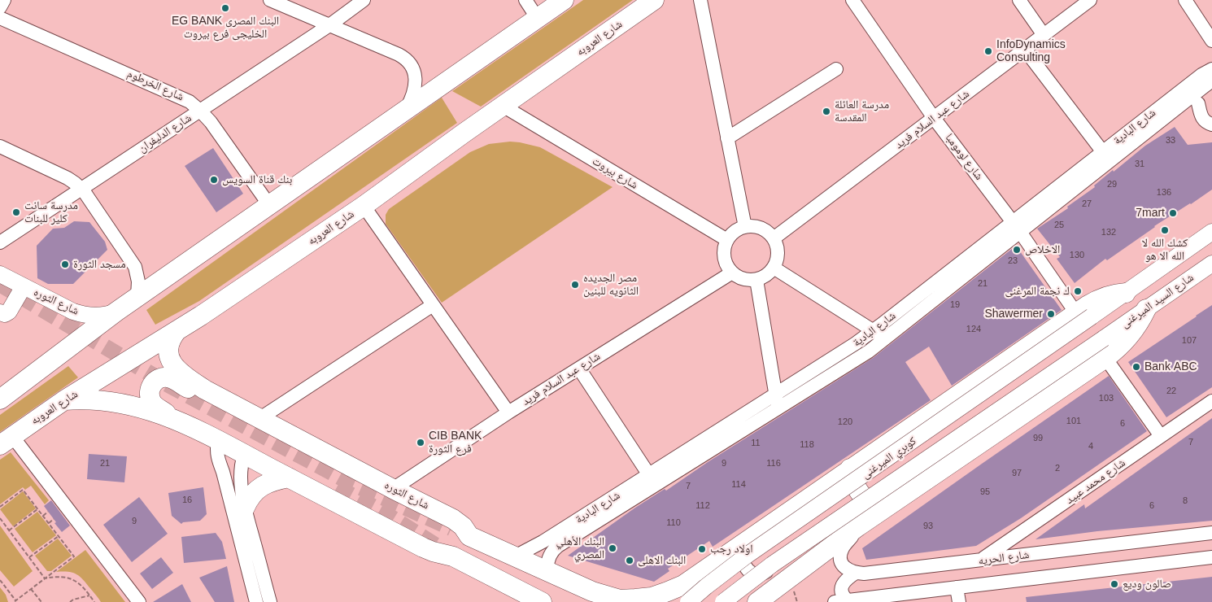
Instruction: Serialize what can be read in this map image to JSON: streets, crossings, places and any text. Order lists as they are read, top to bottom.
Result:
{
  "streets": {
    "highway": ["شارع العروبه", "شارع الثوره"],
    "main road": ["شارع السيد الميرغنى", "كوبري الميرغنى"],
    "street": [
      "شارع الخرطوم",
      "شارع عبد السلام فريد",
      "شارع البادية",
      "شارع الدليفران",
      "شارع لومومبا",
      "شارع بيروت",
      "شارع محمد عبيد",
      "شارع الحريه"
    ]
  },
  "crossings": [
    ["شارع العروبه", "شارع بيروت"],
    ["شارع العروبه", "شارع الثوره"],
    ["شارع الخرطوم", "شارع الدليفران"],
    ["شارع عبد السلام فريد", "شارع لومومبا"],
    ["شارع عبد السلام فريد", "شارع بيروت"],
    ["شارع عبد السلام فريد", "شارع الثوره"],
    ["شارع البادية", "شارع لومومبا"],
    ["شارع البادية", "شارع الثوره"],
    ["شارع لومومبا", "كوبري الميرغنى"],
    ["شارع السيد الميرغنى", "كوبري الميرغنى"],
    ["شارع الثوره", "كوبري الميرغنى"],
    ["شارع محمد عبيد", "شارع الحريه"]
  ],
  "places": [
    "EG BANK البنك المصرى الخليجى فرع بيروت",
    "InfoDynamics Consulting",
    "مدرسة العائلة المقدسة",
    "بنك قناة السويس",
    "مدرسة سانت كلير للبنات",
    "7mart",
    "كشك الله لا الله الا هو",
    "الاخلاص",
    "مسجد الثورة",
    "مصر الجديده الثانويه للبنين",
    "ك نجمة المرغنى",
    "Shawermer",
    "Bank ABC",
    "CIB BANK فرع الثورة",
    "البنك الأهلي المصري",
    "اولاد رجب",
    "البنك الاهلى",
    "صالون وديع"
  ],
  "house_numbers": [
    "33",
    "31",
    "29",
    "136",
    "27",
    "25",
    "132",
    "130",
    "23",
    "21",
    "19",
    "124",
    "107",
    "22",
    "103",
    "101",
    "120",
    "6",
    "99",
    "7",
    "11",
    "118",
    "4",
    "21",
    "9",
    "116",
    "2",
    "97",
    "114",
    "7",
    "95",
    "16",
    "8",
    "112",
    "6",
    "9",
    "110",
    "93"
  ]
}
